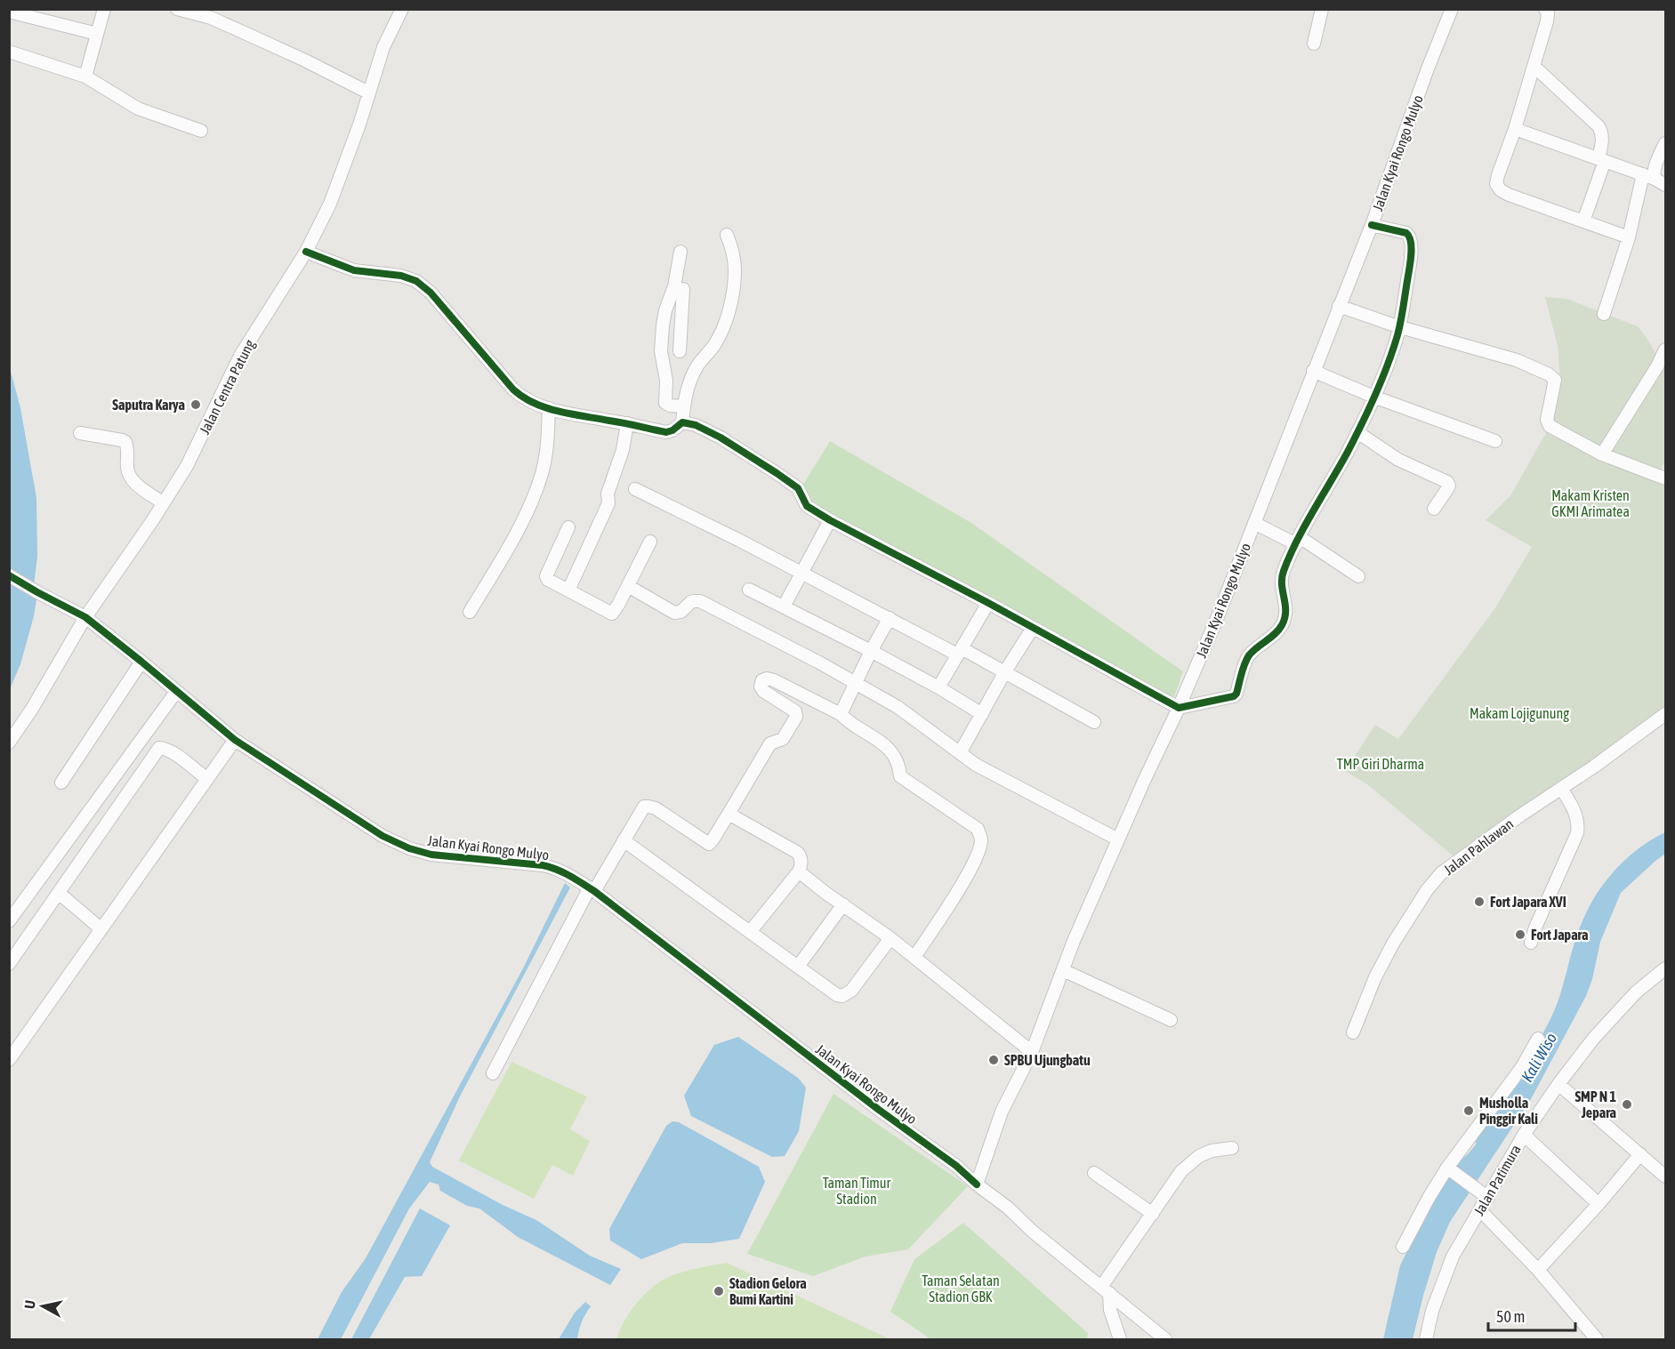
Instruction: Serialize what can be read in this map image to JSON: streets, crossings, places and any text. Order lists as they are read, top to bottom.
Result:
{
  "streets": {
    "street": [
      "Jalan Kyai Rongo Mulyo",
      "Jalan Centra Patung",
      "Jalan Pahlawan",
      "Jalan Patimura"
    ]
  },
  "crossings": [
    ["Jalan Kyai Rongo Mulyo", "Jalan Centra Patung"]
  ],
  "water": ["Kali Wiso"],
  "parks": [
    "Makam Kristen GKMI Arimatea",
    "Makam Lojigunung",
    "TMP Giri Dharma",
    "Taman Timur Stadion",
    "Taman Selatan Stadion GBK"
  ],
  "places": [
    "Saputra Karya",
    "Fort Japara XVI",
    "Fort Japara",
    "SPBU Ujungbatu",
    "SMP N 1 Jepara",
    "Musholla Pinggir Kali",
    "Stadion Gelora Bumi Kartini"
  ],
  "scale_bar": "50 m",
  "north": "left"
}
